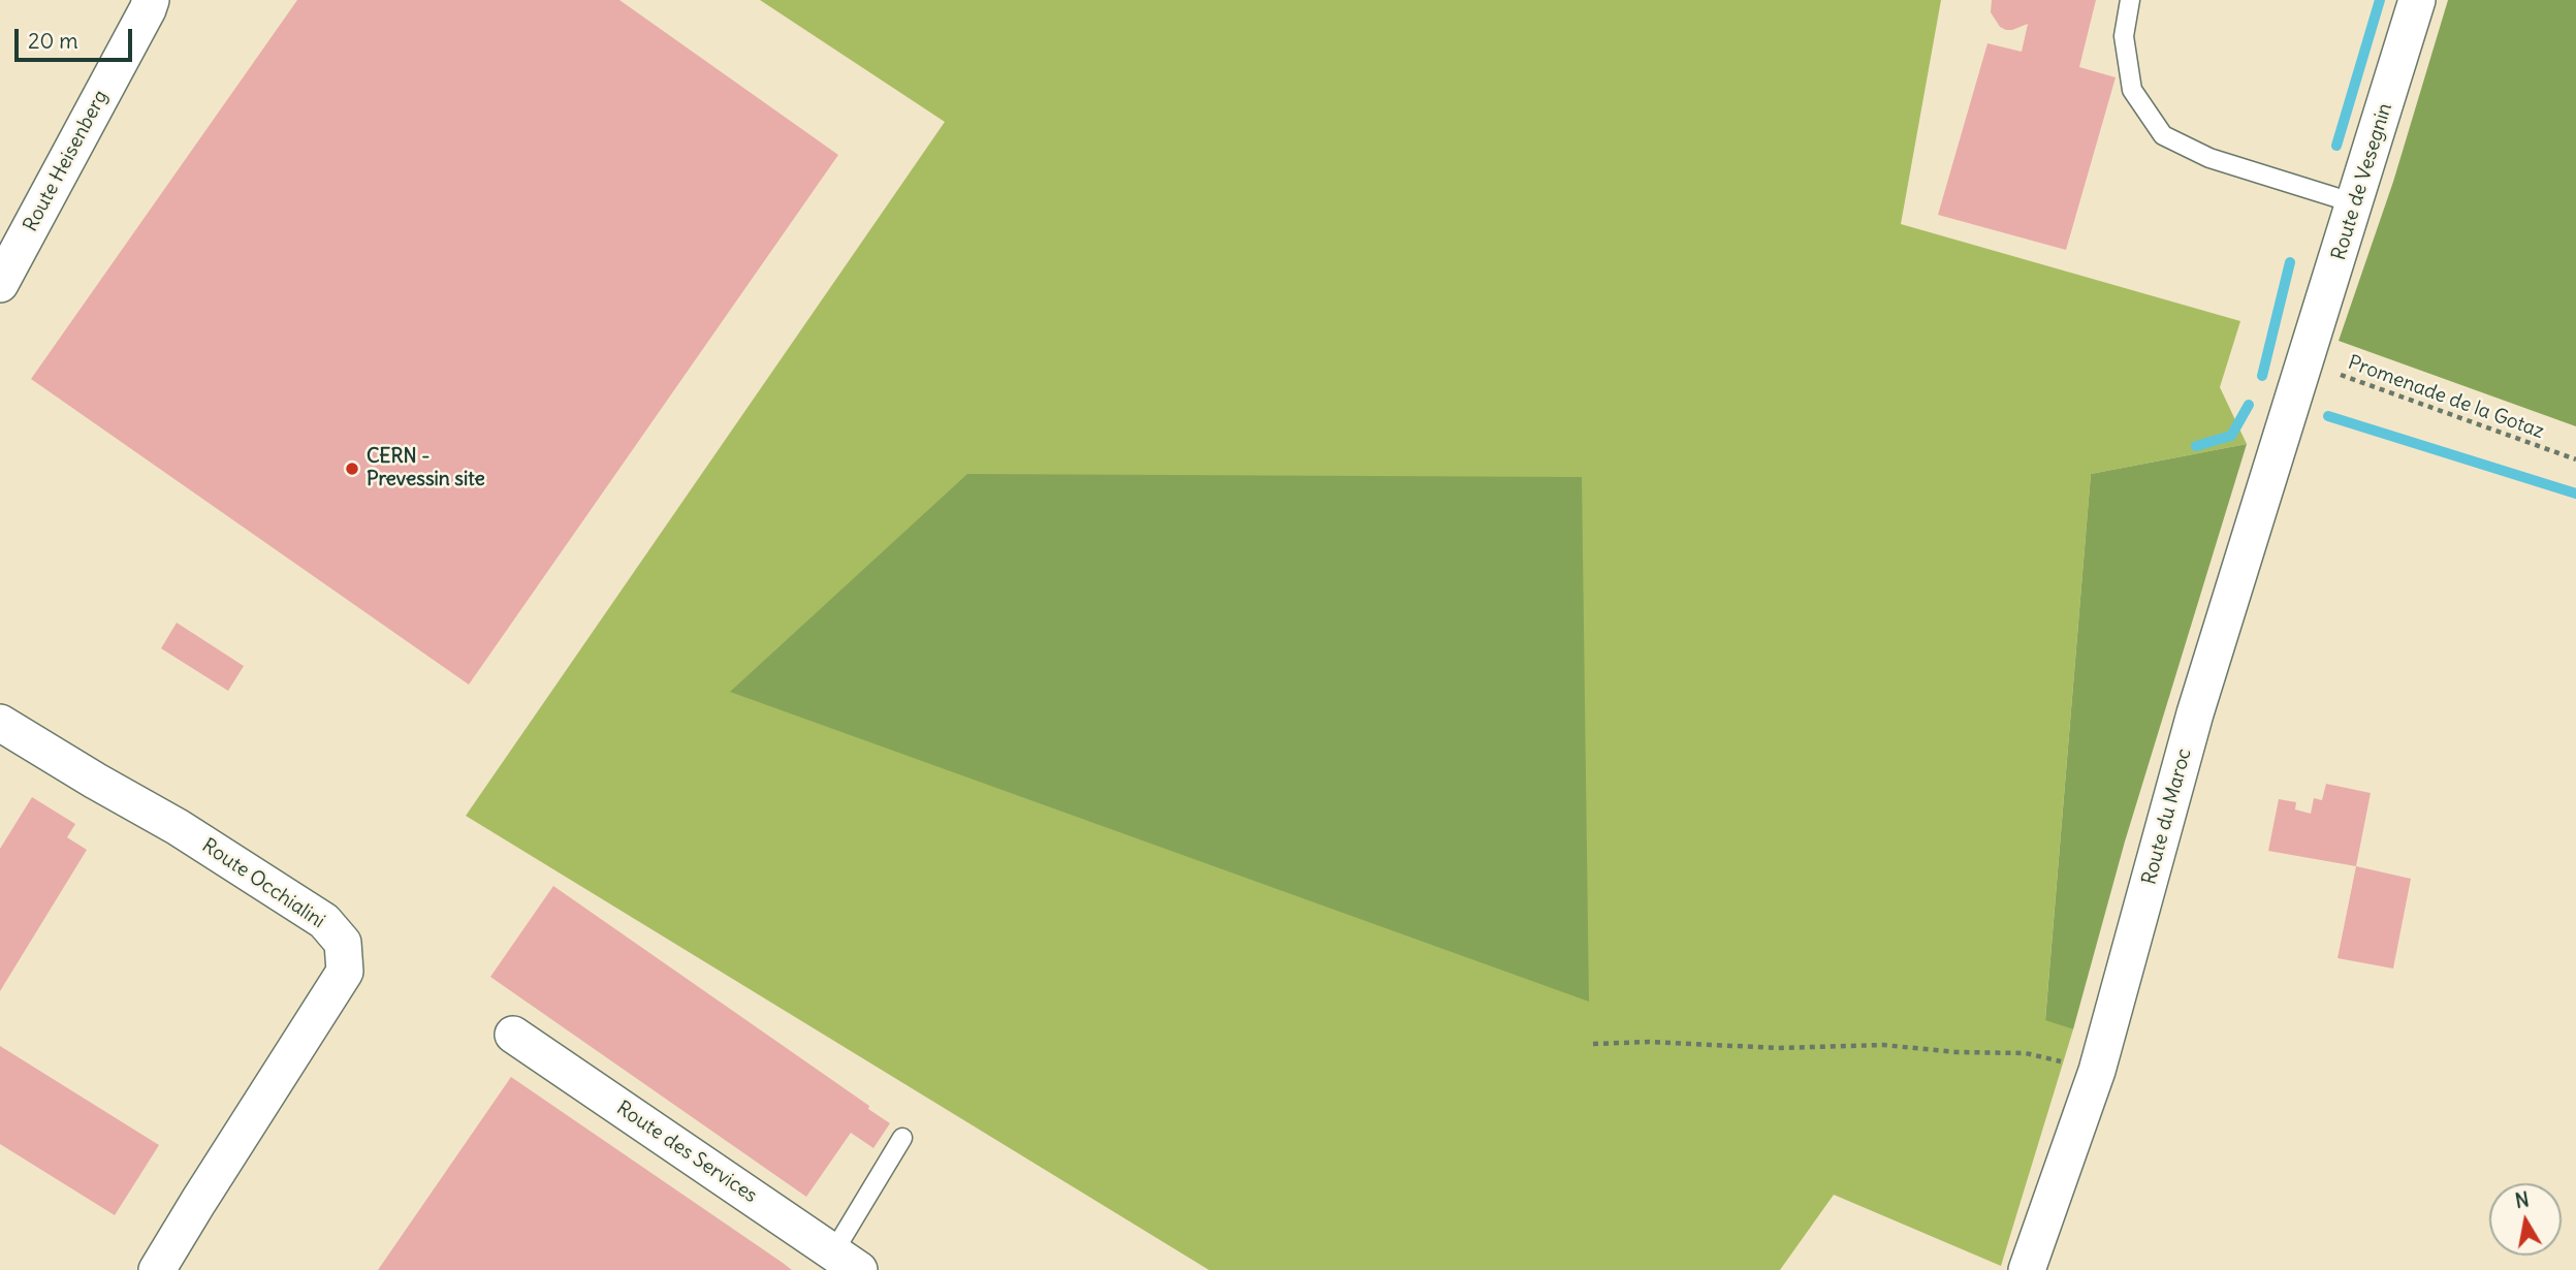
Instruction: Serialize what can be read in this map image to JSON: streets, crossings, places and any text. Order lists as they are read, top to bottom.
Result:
{
  "streets": {
    "street": [
      "Route Heisenberg",
      "Route de Vesegnin",
      "Route du Maroc",
      "Route Occhialini",
      "Route des Services"
    ],
    "path": ["Promenade de la Gotaz"]
  },
  "crossings": [
    ["Route de Vesegnin", "Promenade de la Gotaz"],
    ["Route de Vesegnin", "Route du Maroc"],
    ["Promenade de la Gotaz", "Route du Maroc"]
  ],
  "places": ["CERN - Prevessin site"],
  "scale_bar": "20 m",
  "north": "top"
}
